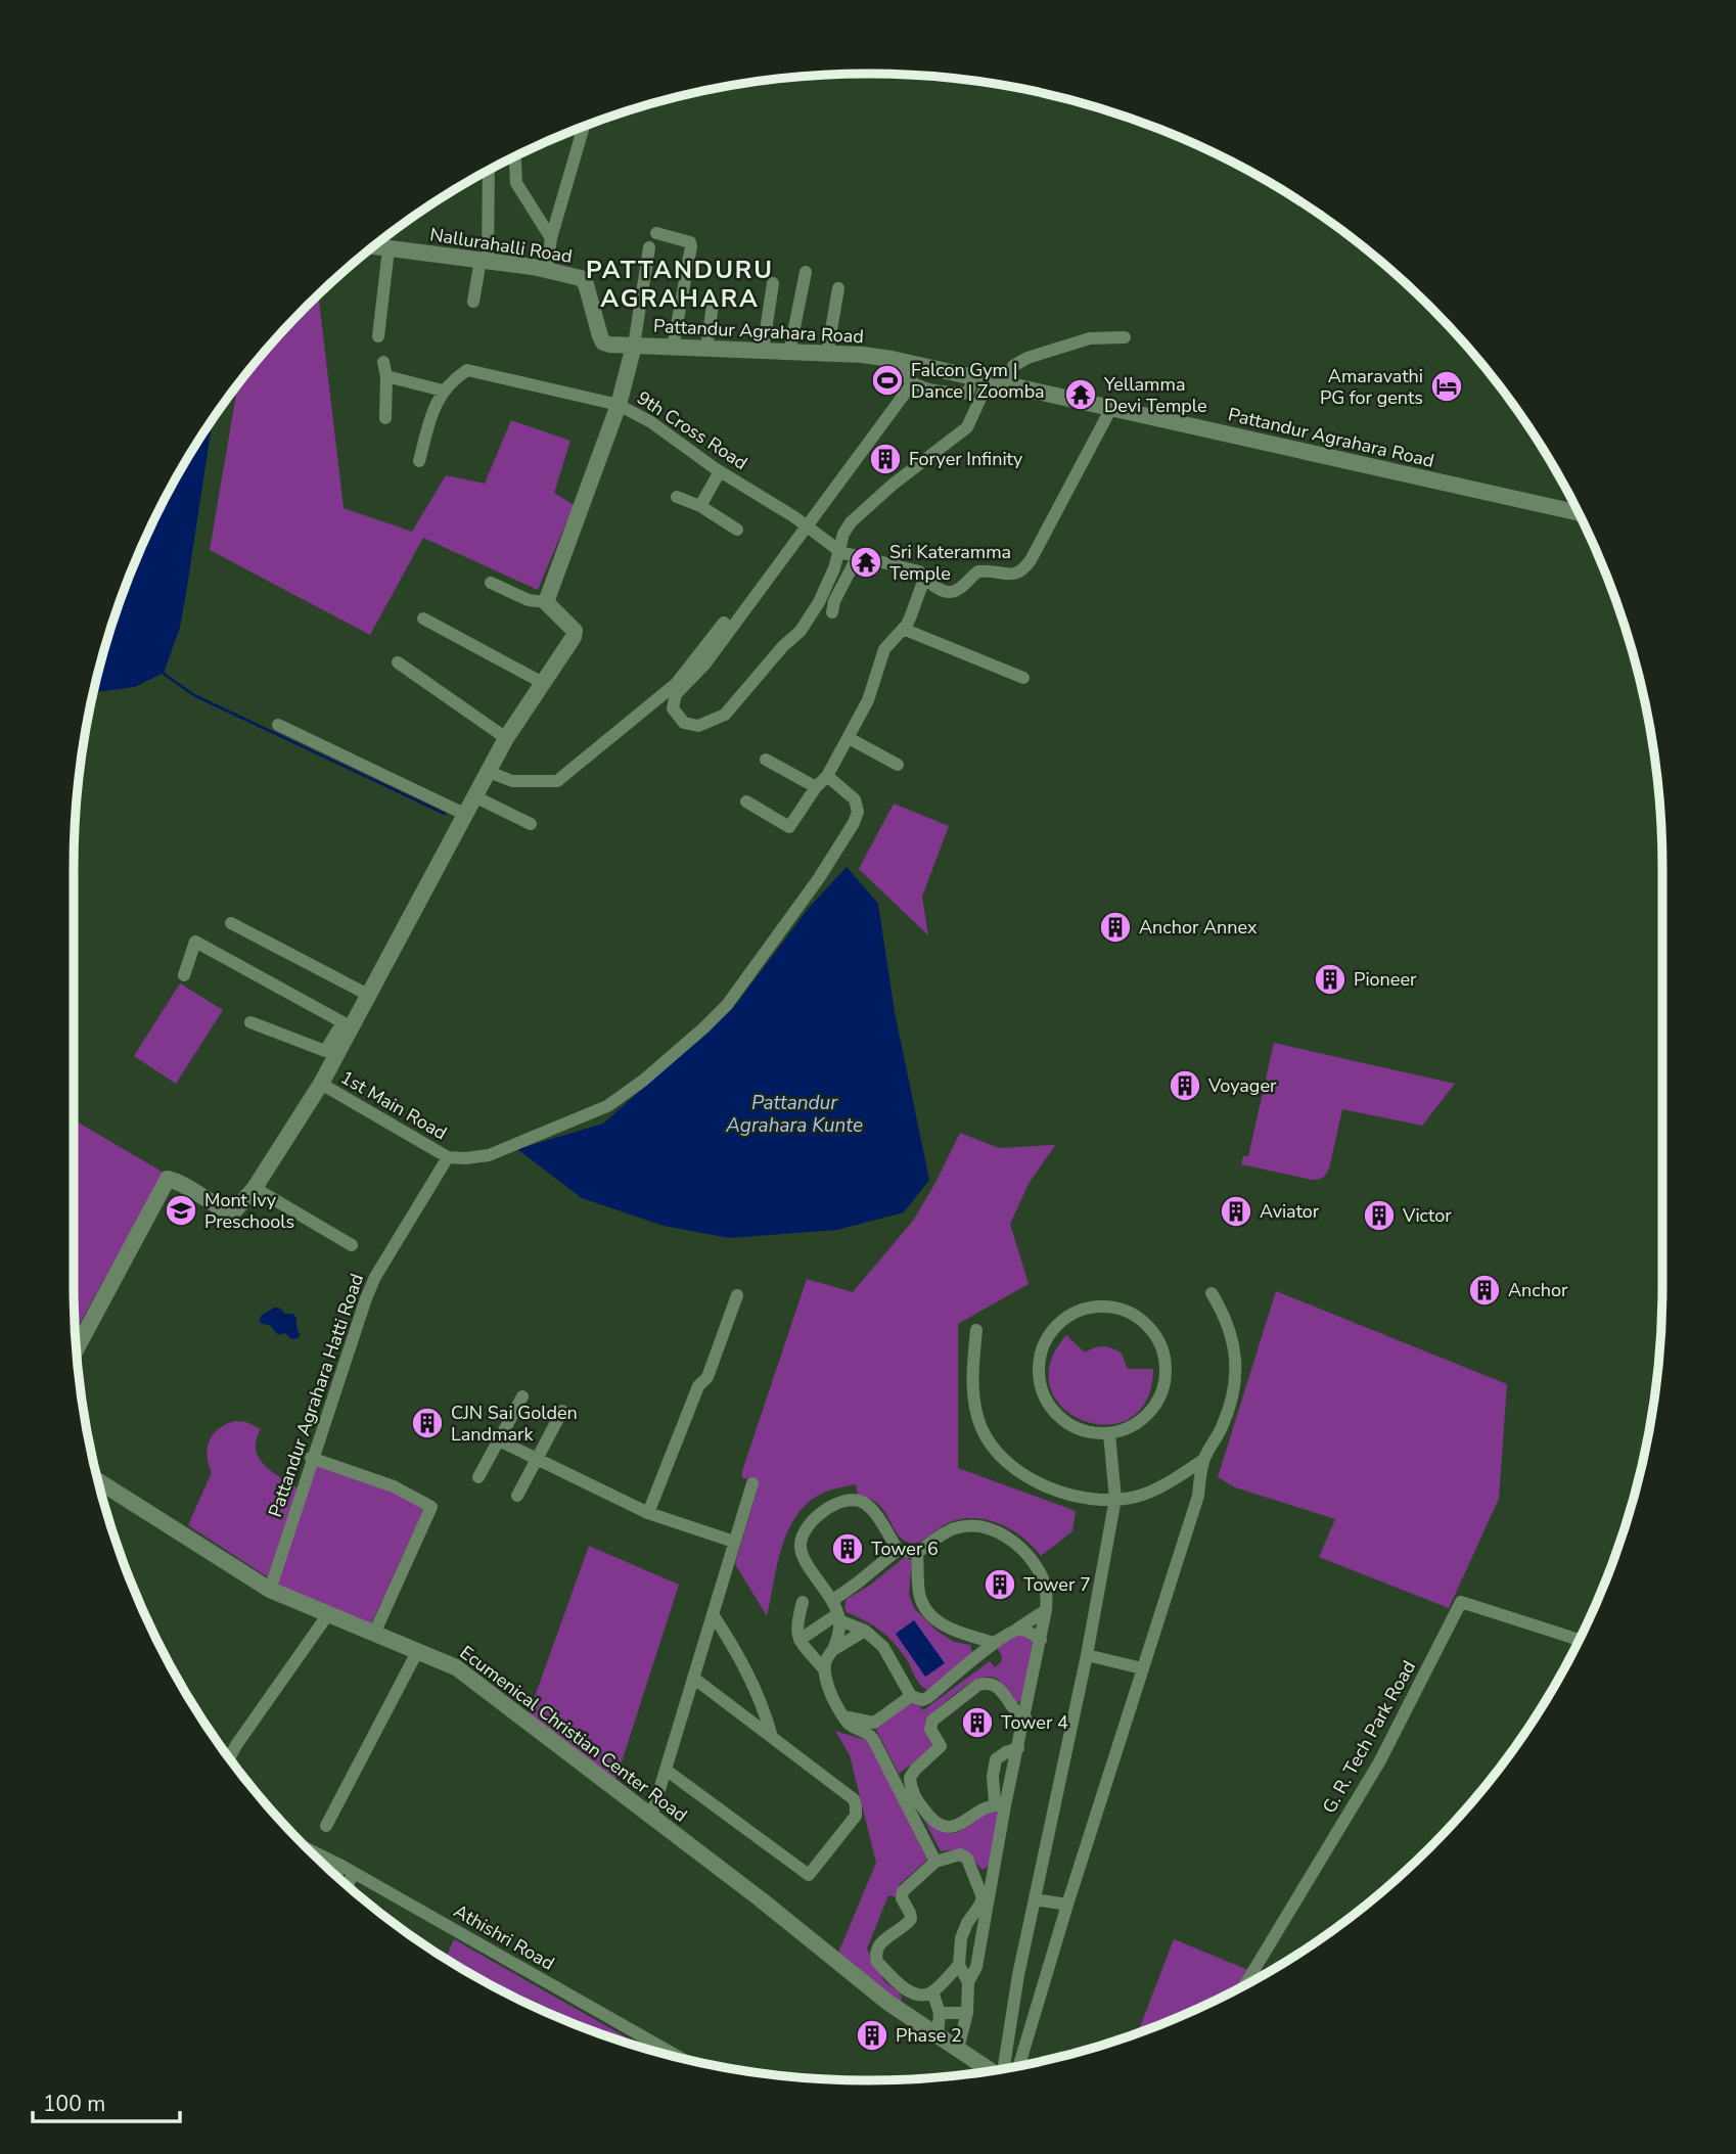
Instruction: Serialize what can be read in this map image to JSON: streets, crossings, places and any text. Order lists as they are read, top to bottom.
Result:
{
  "streets": {
    "street": [
      "Nallurahalli Road",
      "Pattandur Agrahara Road",
      "9th Cross Road",
      "1st Main Road",
      "Pattandur Agrahara Hatti Road",
      "Ecumenical Christian Center Road",
      "G. R. Tech Park Road",
      "Athishri Road"
    ]
  },
  "crossings": [
    ["Nallurahalli Road", "Pattandur Agrahara Road"],
    ["1st Main Road", "Pattandur Agrahara Hatti Road"],
    ["Pattandur Agrahara Hatti Road", "Ecumenical Christian Center Road"]
  ],
  "districts": ["PATTANDURU AGRAHARA"],
  "water": ["Pattandur Agrahara Kunte"],
  "places": {
    "sports": ["Falcon Gym | Dance | Zoomba"],
    "hotel": ["Amaravathi PG for gents"],
    "temple": ["Yellamma Devi Temple", "Sri Kateramma Temple"],
    "building": [
      "Foryer Infinity",
      "Anchor Annex",
      "Pioneer",
      "Voyager",
      "Aviator",
      "Victor",
      "Anchor",
      "CJN Sai Golden Landmark",
      "Tower 6",
      "Tower 7",
      "Tower 4",
      "Phase 2"
    ],
    "school or university": ["Mont Ivy Preschools"]
  },
  "scale_bar": "100 m"
}
